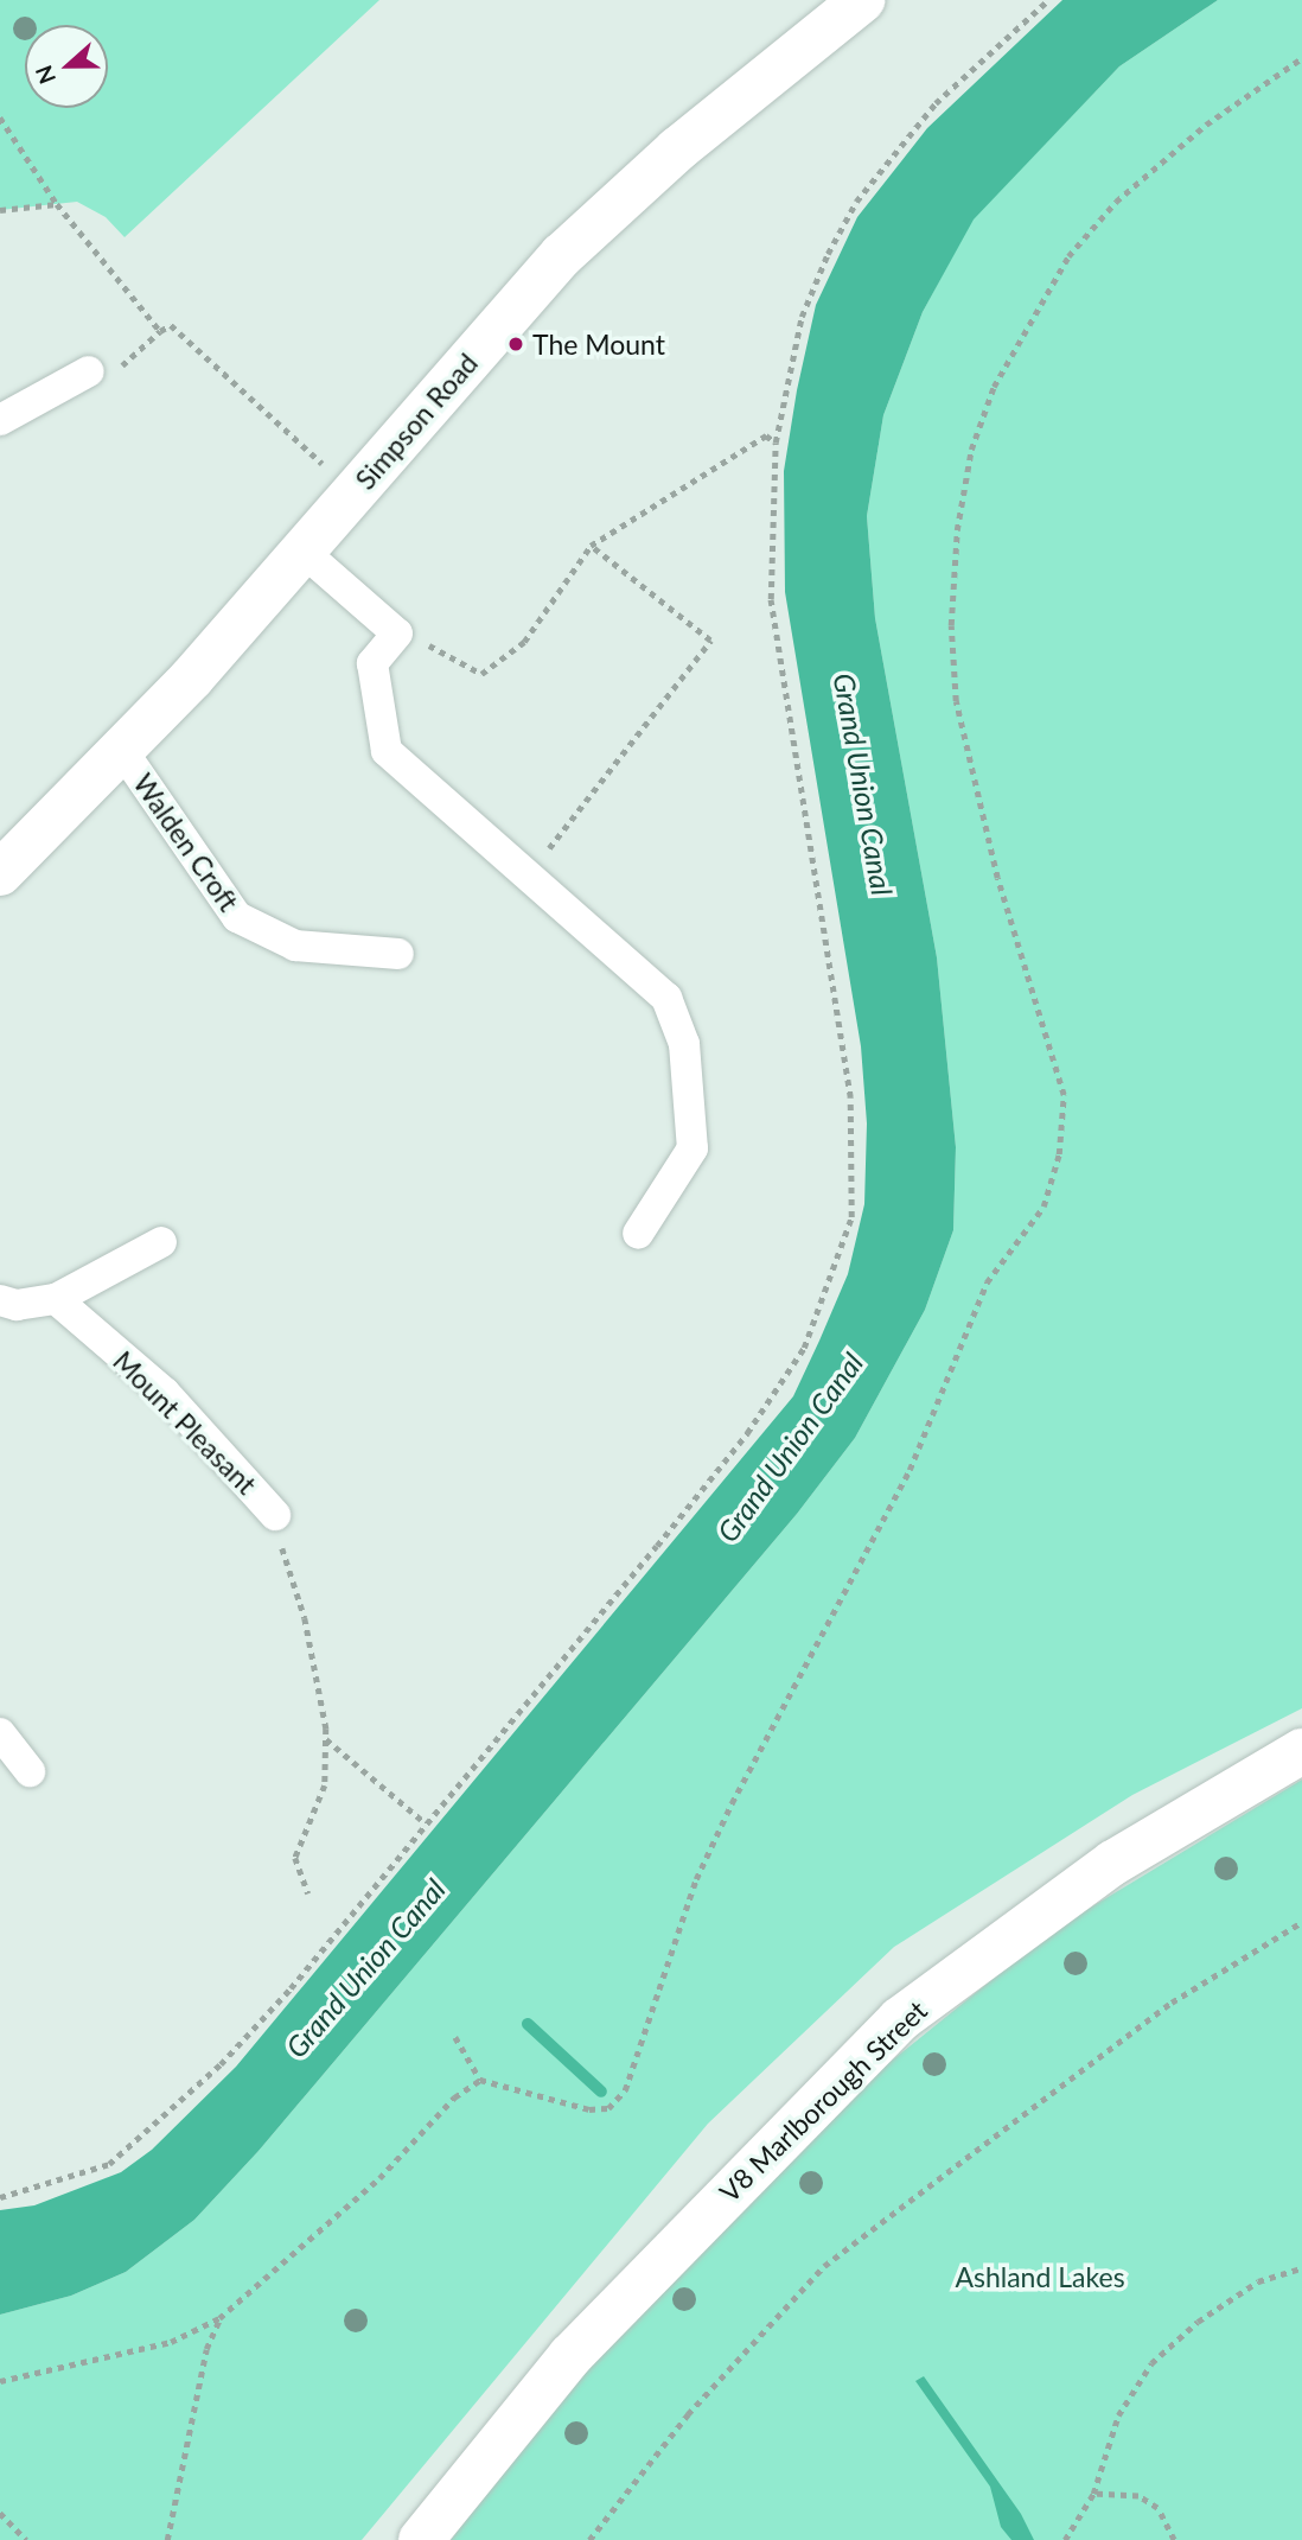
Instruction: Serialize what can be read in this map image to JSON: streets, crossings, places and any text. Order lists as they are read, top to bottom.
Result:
{
  "streets": {
    "street": [
      "Simpson Road",
      "Walden Croft",
      "Mount Pleasant",
      "V8 Marlborough Street"
    ]
  },
  "crossings": [
    ["Simpson Road", "Walden Croft"]
  ],
  "water": ["Grand Union Canal"],
  "parks": ["Ashland Lakes"],
  "places": ["The Mount"],
  "north": "left"
}
